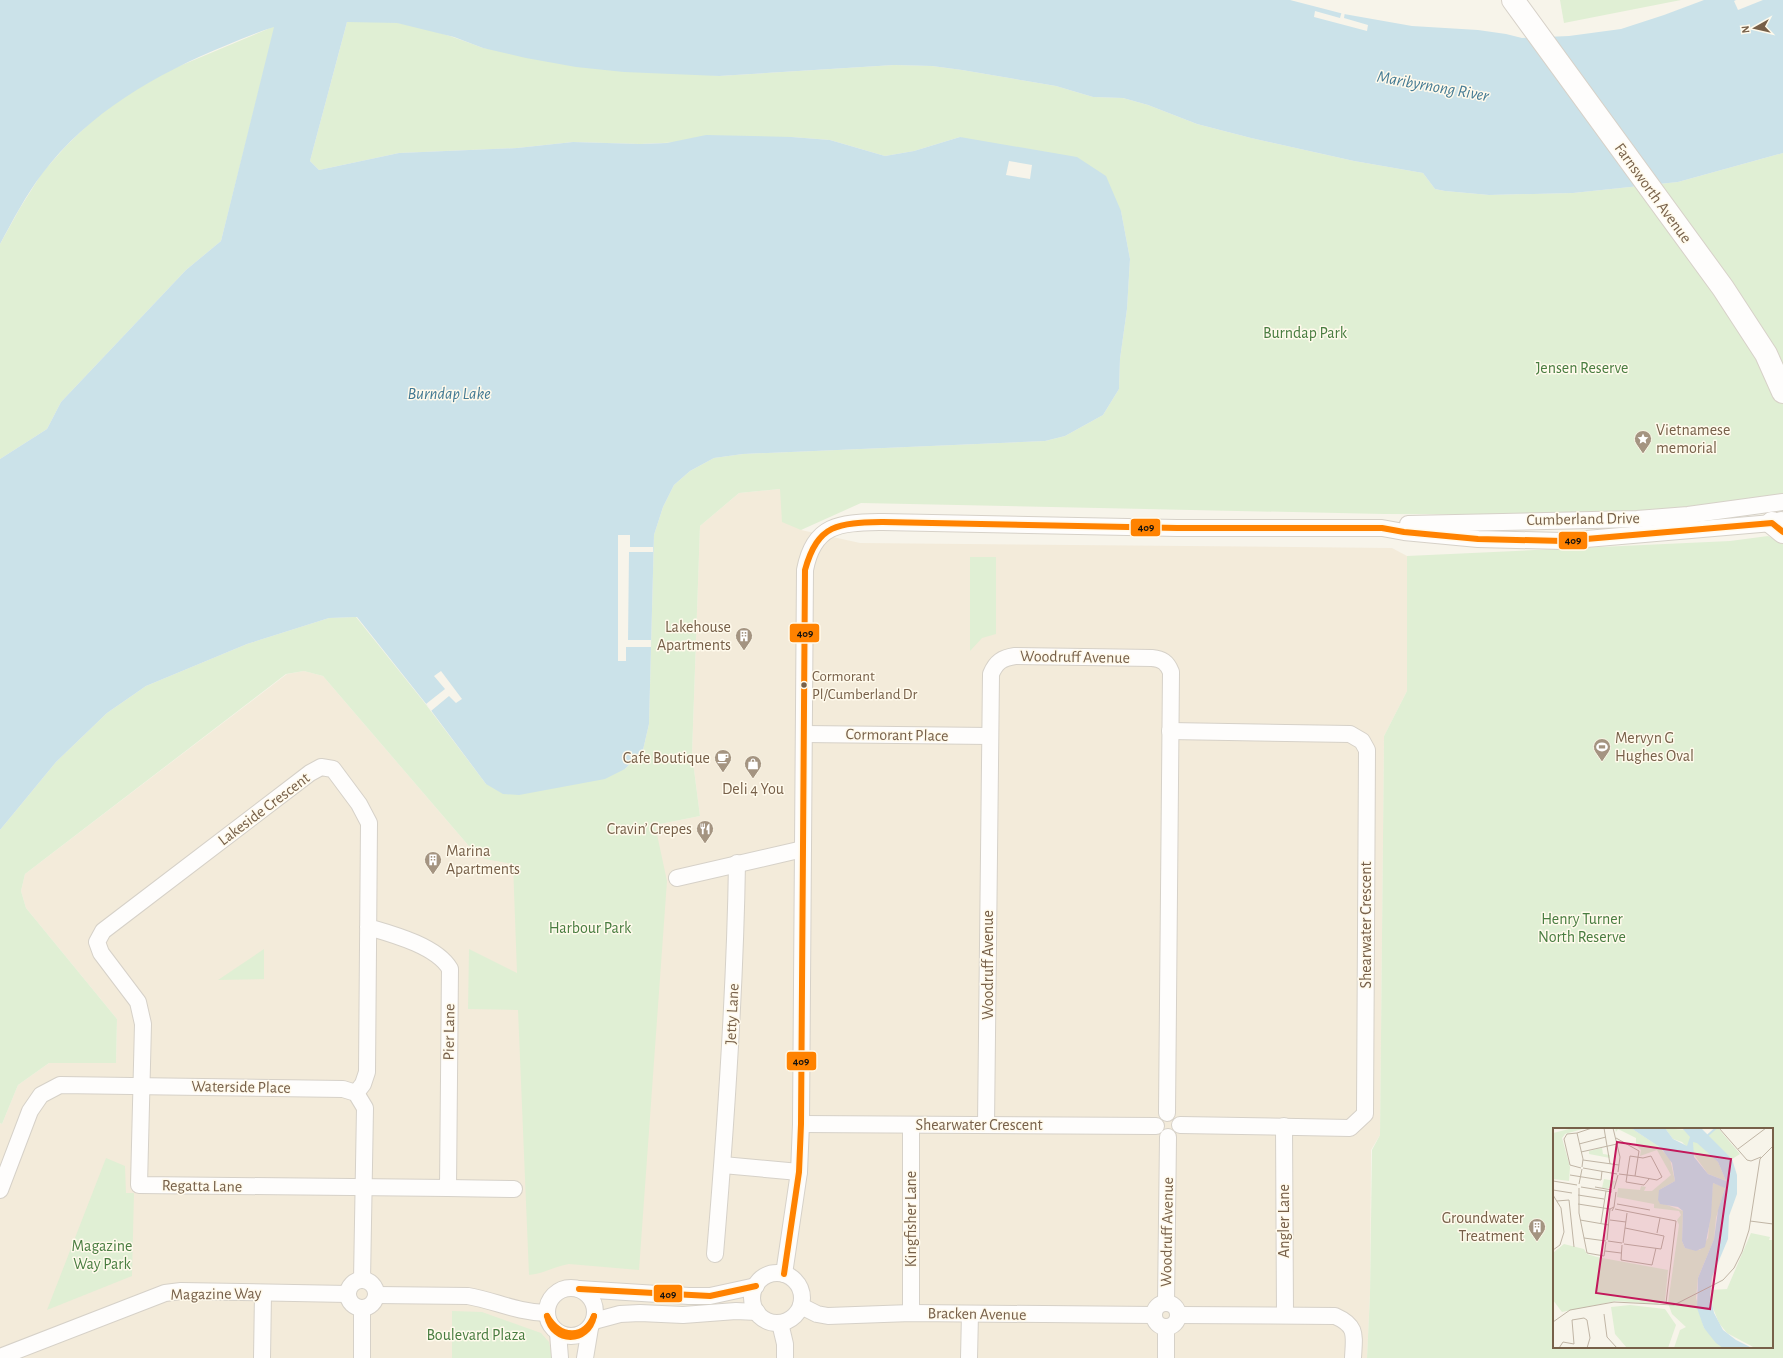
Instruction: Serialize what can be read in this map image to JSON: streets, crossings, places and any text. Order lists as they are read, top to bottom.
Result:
{
  "streets": {
    "main road": ["Farnsworth Avenue"],
    "street": [
      "Cumberland Drive",
      "Woodruff Avenue",
      "Cormorant Place",
      "Lakeside Crescent",
      "Shearwater Crescent",
      "Jetty Lane",
      "Pier Lane",
      "Waterside Place",
      "Regatta Lane",
      "Kingfisher Lane",
      "Angler Lane",
      "Magazine Way",
      "Bracken Avenue"
    ]
  },
  "crossings": [
    ["Cumberland Drive", "Cormorant Place"],
    ["Cumberland Drive", "Shearwater Crescent"],
    ["Cumberland Drive", "Bracken Avenue"],
    ["Woodruff Avenue", "Cormorant Place"],
    ["Woodruff Avenue", "Shearwater Crescent"],
    ["Woodruff Avenue", "Bracken Avenue"],
    ["Lakeside Crescent", "Pier Lane"],
    ["Lakeside Crescent", "Waterside Place"],
    ["Lakeside Crescent", "Regatta Lane"],
    ["Shearwater Crescent", "Kingfisher Lane"],
    ["Shearwater Crescent", "Angler Lane"],
    ["Waterside Place", "Regatta Lane"],
    ["Kingfisher Lane", "Bracken Avenue"]
  ],
  "water": ["Maribyrnong River", "Burndap Lake"],
  "parks": [
    "Burndap Park",
    "Jensen Reserve",
    "Henry Turner North Reserve",
    "Harbour Park",
    "Magazine Way Park",
    "Boulevard Plaza"
  ],
  "places": {
    "place": ["Vietnamese memorial"],
    "building": ["Lakehouse Apartments", "Marina Apartments", "Groundwater Treatment"],
    "other": ["Cormorant Pl/Cumberland Dr"],
    "sports": ["Mervyn G Hughes Oval"],
    "cafe": ["Cafe Boutique"],
    "shop": ["Deli 4 You"],
    "restaurant": ["Cravin’ Crepes"]
  },
  "lines": ["transit line 409"],
  "north": "left"
}
